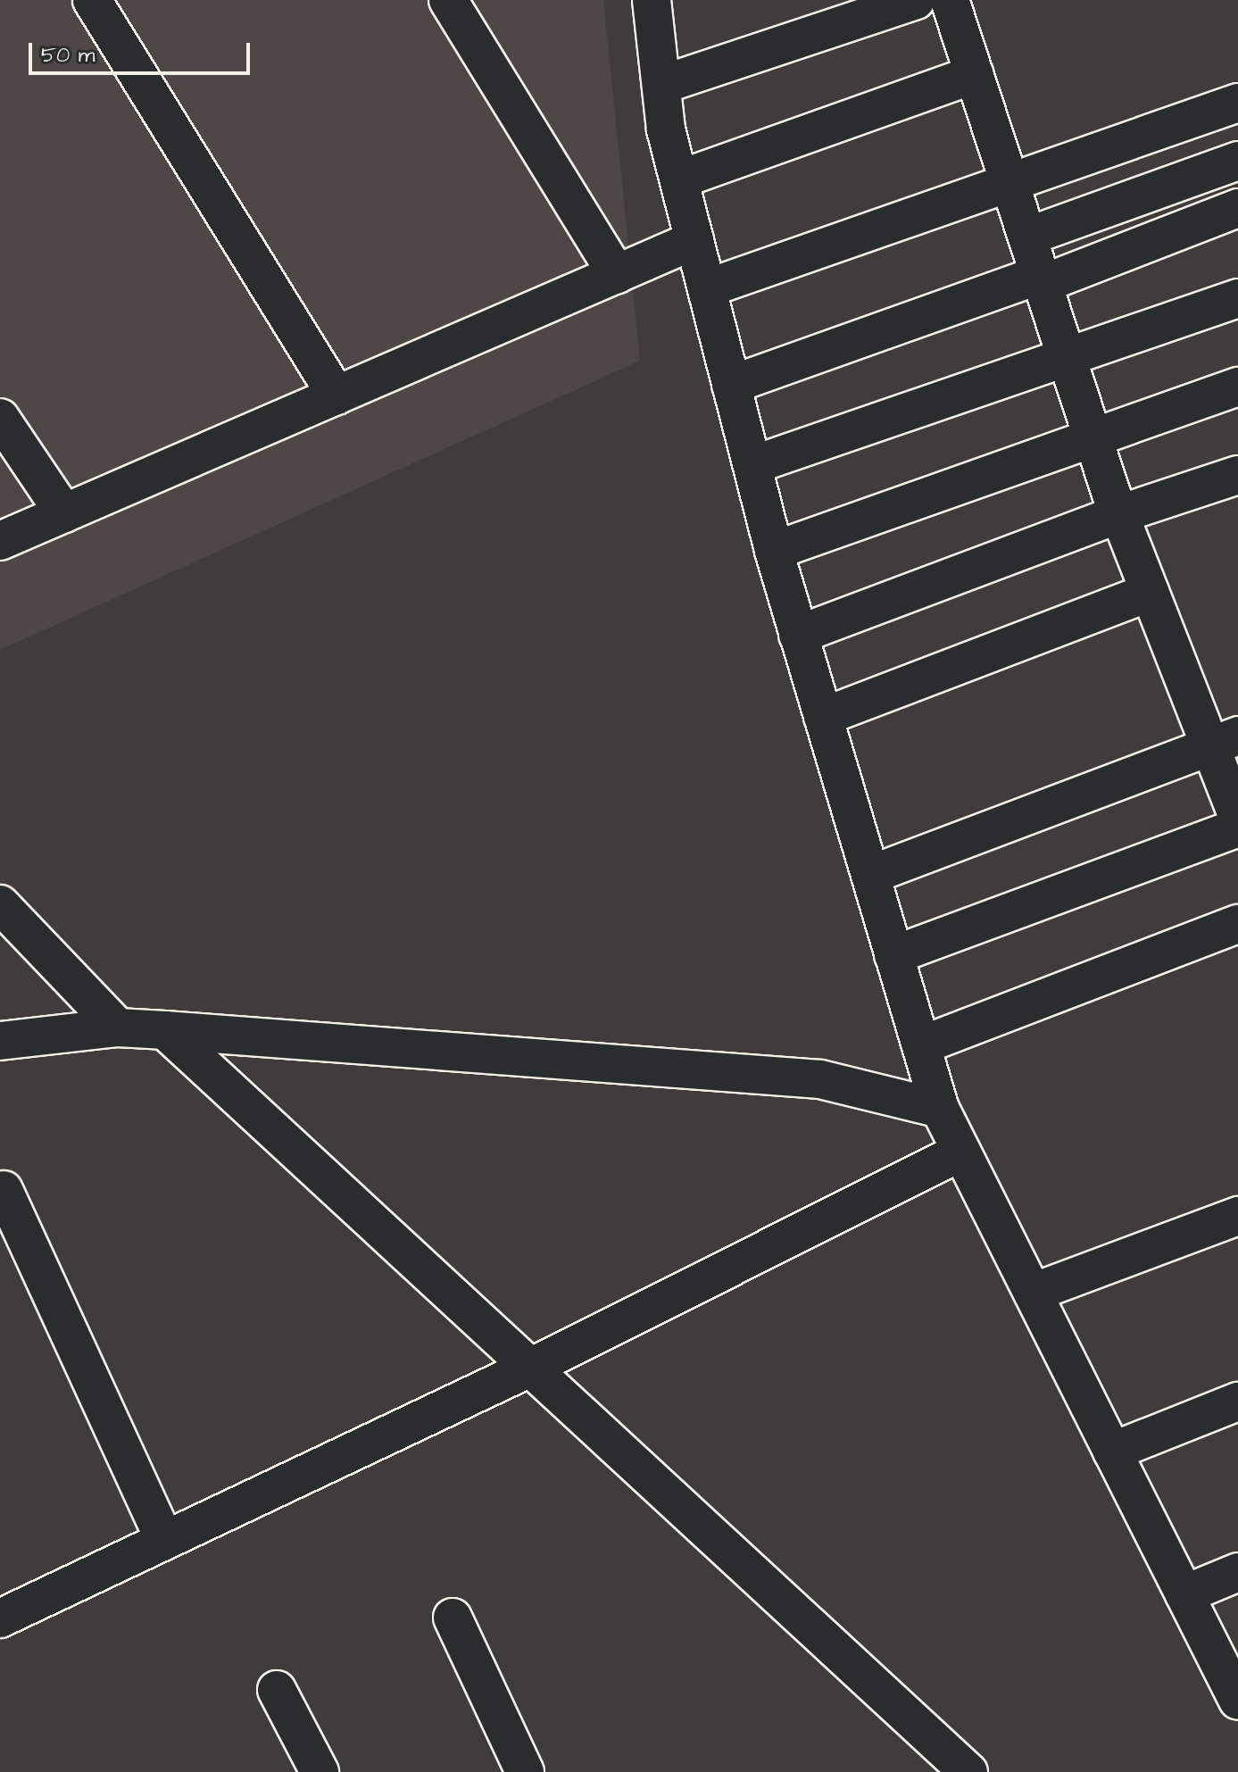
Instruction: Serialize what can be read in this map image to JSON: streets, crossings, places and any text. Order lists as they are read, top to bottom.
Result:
{
  "scale_bar": "50 m"
}
